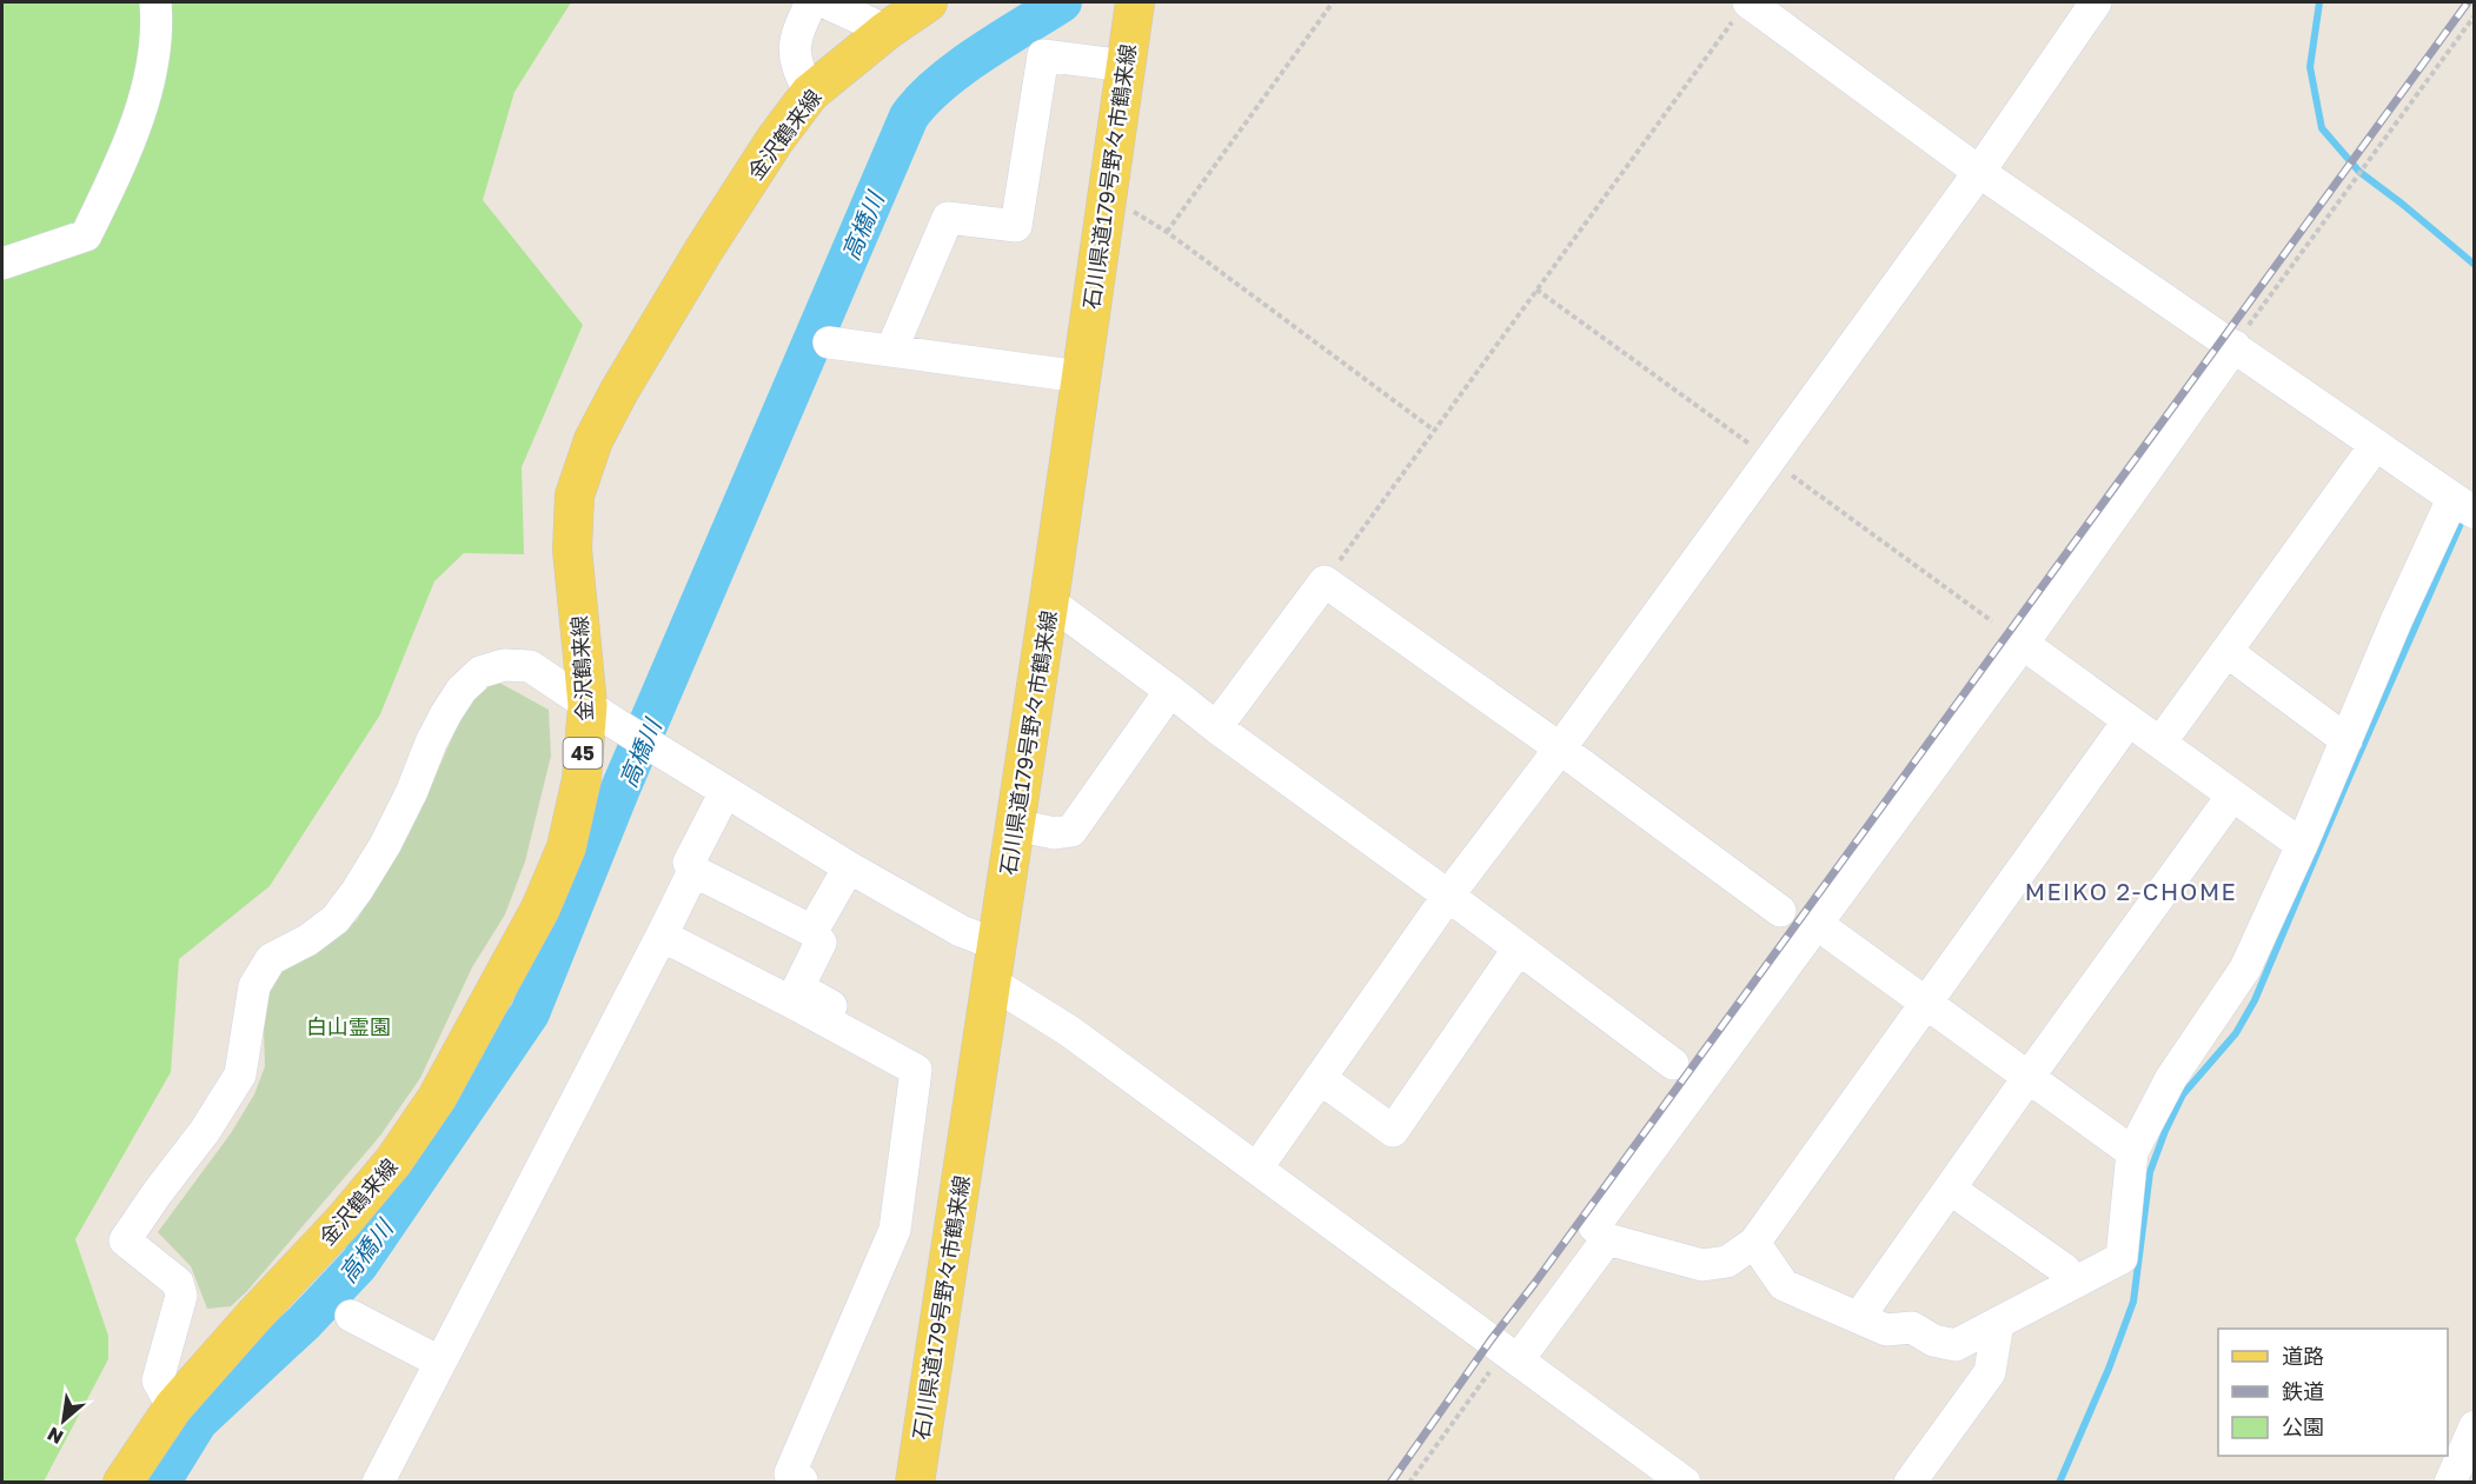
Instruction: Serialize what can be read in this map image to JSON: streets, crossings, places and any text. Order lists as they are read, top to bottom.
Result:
{
  "streets": {
    "main road": ["金沢鶴来線", "石川県道179号野々市鶴来線", "45"]
  },
  "districts": ["MEIKO 2-CHOME"],
  "water": ["高橋川"],
  "parks": ["白山霊園"],
  "legend": ["道路", "鉄道", "公園"],
  "north": "bottom left"
}
